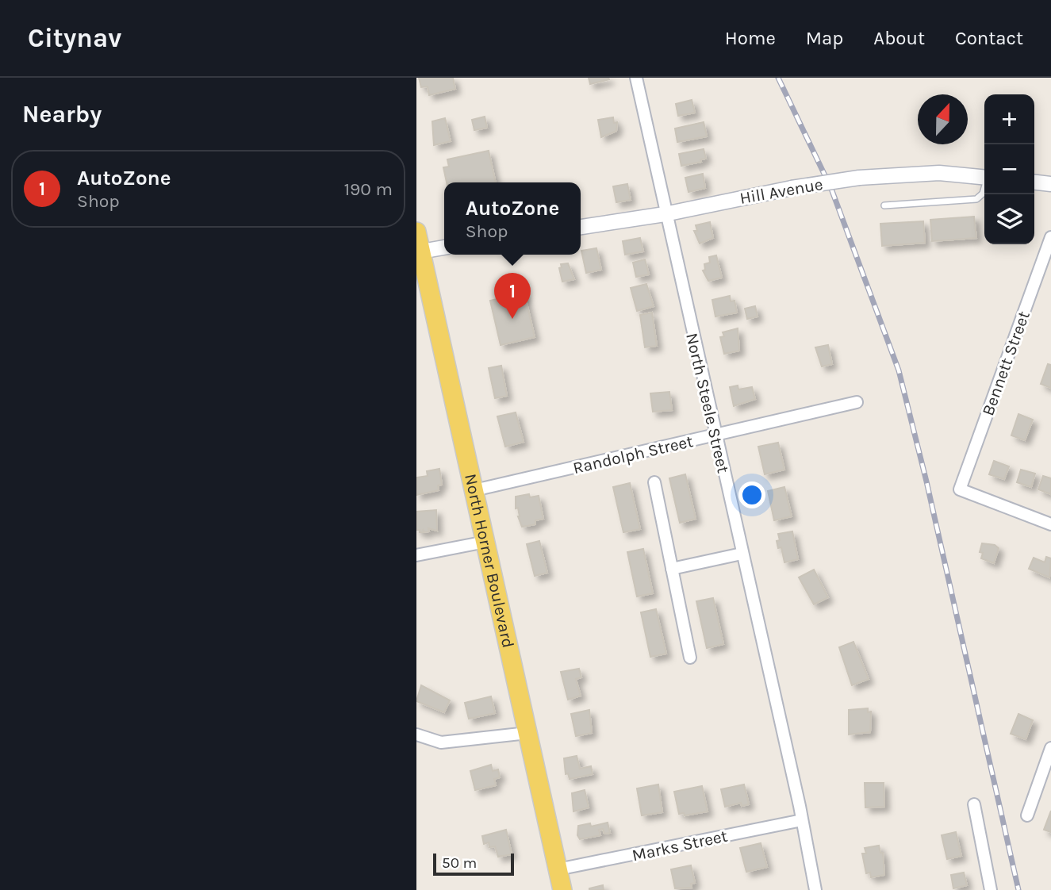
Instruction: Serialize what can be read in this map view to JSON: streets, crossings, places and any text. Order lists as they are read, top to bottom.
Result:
{
  "streets": {
    "main road": ["North Horner Boulevard"],
    "street": [
      "Hill Avenue",
      "Bennett Street",
      "North Steele Street",
      "Randolph Street",
      "Marks Street"
    ]
  },
  "crossings": [
    ["Hill Avenue", "North Steele Street"],
    ["North Steele Street", "Randolph Street"],
    ["North Steele Street", "Marks Street"],
    ["Randolph Street", "North Horner Boulevard"],
    ["North Horner Boulevard", "Marks Street"]
  ],
  "scale_bar": "50 m",
  "north": "top",
  "page": {
    "header": "Citynav",
    "nav": [
      "Home",
      "Map",
      "About",
      "Contact"
    ],
    "heading": "Nearby",
    "map_buttons": ["+", "−"],
    "list": [
      {
        "mark": "1",
        "name": "AutoZone",
        "note": "Shop",
        "value": "190 m"
      }
    ],
    "popup": ["AutoZone", "Shop"],
    "pins": "1",
    "scale": "50 m"
  }
}
